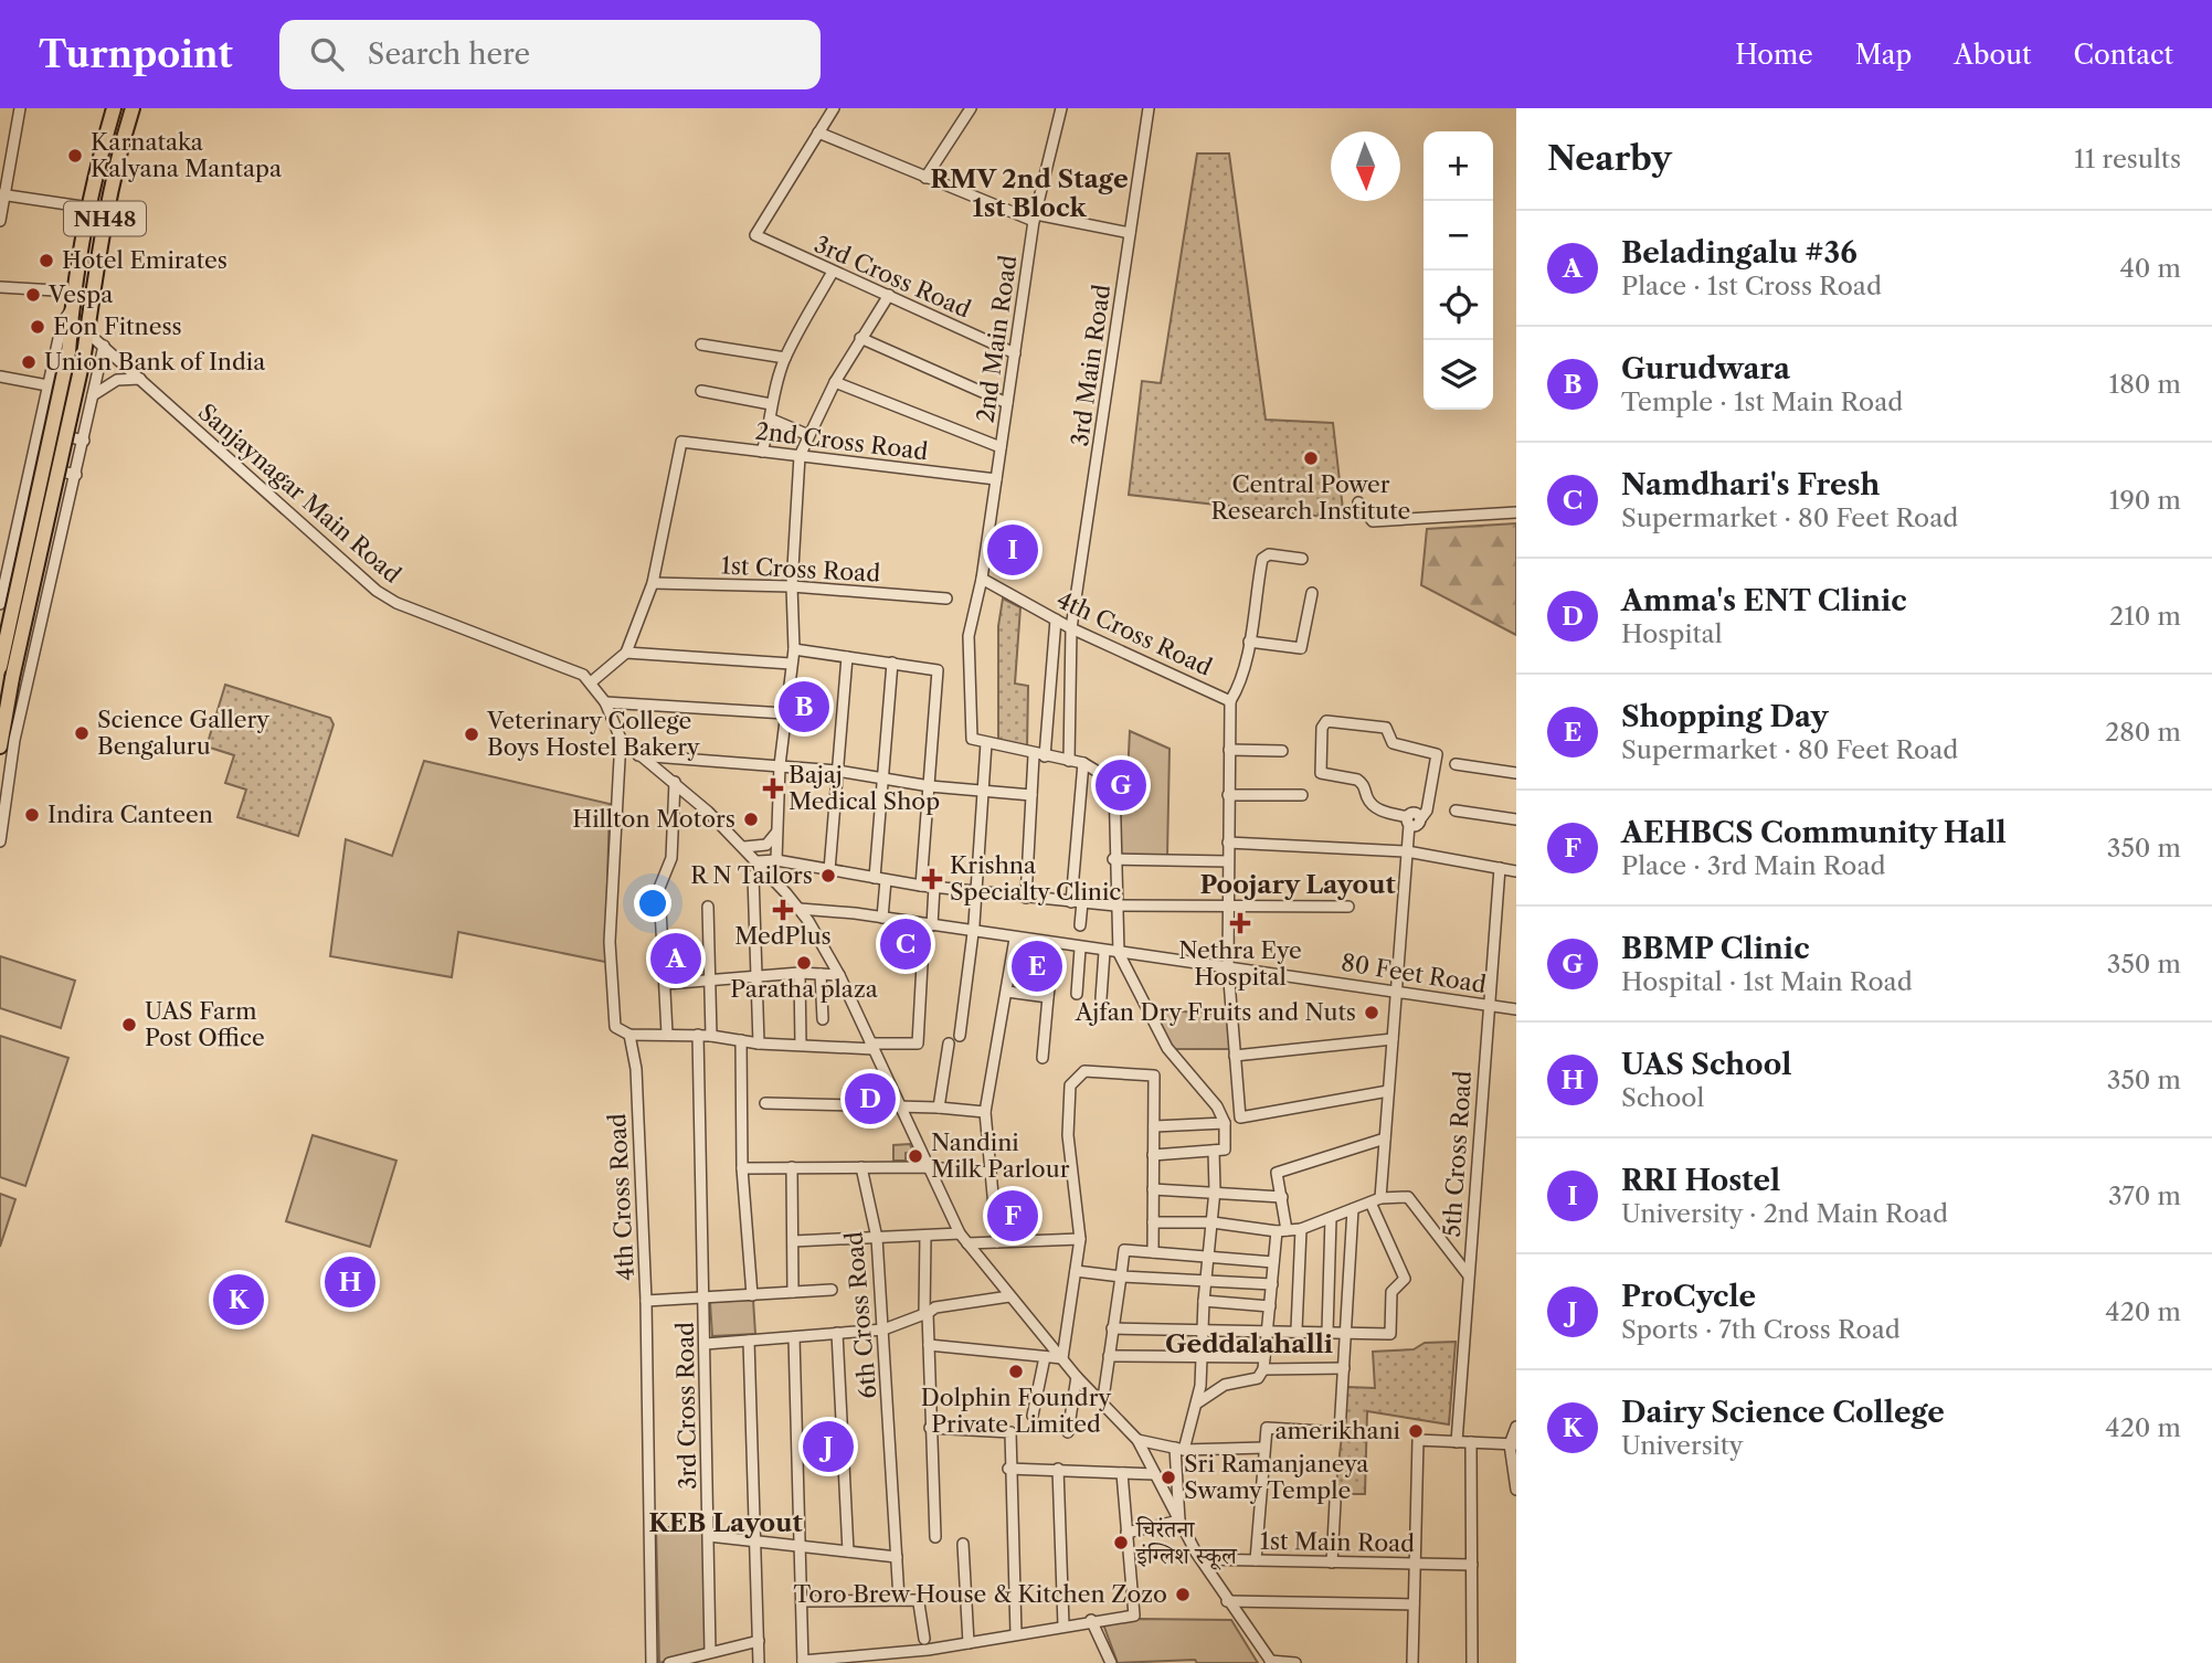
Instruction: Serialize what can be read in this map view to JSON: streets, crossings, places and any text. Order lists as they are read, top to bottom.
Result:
{
  "streets": {
    "highway": ["NH48"],
    "street": [
      "3rd Cross Road",
      "2nd Main Road",
      "3rd Main Road",
      "2nd Cross Road",
      "Sanjaynagar Main Road",
      "1st Cross Road",
      "4th Cross Road",
      "80 Feet Road",
      "5th Cross Road",
      "6th Cross Road",
      "1st Main Road"
    ]
  },
  "crossings": [
    ["NH48", "Sanjaynagar Main Road"],
    ["3rd Cross Road", "2nd Main Road"],
    ["3rd Cross Road", "4th Cross Road"],
    ["2nd Main Road", "2nd Cross Road"],
    ["2nd Main Road", "4th Cross Road"],
    ["3rd Main Road", "4th Cross Road"],
    ["2nd Cross Road", "1st Cross Road"],
    ["Sanjaynagar Main Road", "4th Cross Road"],
    ["Sanjaynagar Main Road", "80 Feet Road"],
    ["Sanjaynagar Main Road", "1st Main Road"],
    ["80 Feet Road", "5th Cross Road"]
  ],
  "districts": [
    "RMV 2nd Stage 1st Block",
    "Poojary Layout",
    "Geddalahalli",
    "KEB Layout"
  ],
  "places": {
    "other": [
      "Karnataka Kalyana Mantapa",
      "Hotel Emirates",
      "Vespa",
      "Eon Fitness",
      "Union Bank of India",
      "Central Power Research Institute",
      "Science Gallery Bengaluru",
      "Veterinary College Boys Hostel Bakery",
      "Indira Canteen",
      "Hillton Motors",
      "R N Tailors",
      "Paratha plaza",
      "Ajfan Dry Fruits and Nuts",
      "UAS Farm Post Office",
      "Nandini Milk Parlour",
      "Dolphin Foundry Private Limited",
      "amerikhani",
      "Sri Ramanjaneya Swamy Temple",
      "चिरंतना इंग्लिश स्कूल",
      "Toro Brew House & Kitchen Zozo"
    ],
    "health": [
      "Bajaj Medical Shop",
      "Krishna Specialty Clinic",
      "MedPlus",
      "Nethra Eye Hospital"
    ]
  },
  "north": "bottom",
  "page": {
    "header": "Turnpoint",
    "search": "Search here",
    "nav": [
      "Home",
      "Map",
      "About",
      "Contact"
    ],
    "heading": ["Nearby", "11 results"],
    "map_buttons": ["+", "−"],
    "list": [
      {
        "mark": "A",
        "name": "Beladingalu #36",
        "note": "Place · 1st Cross Road",
        "value": "40 m"
      },
      {
        "mark": "B",
        "name": "Gurudwara",
        "note": "Temple · 1st Main Road",
        "value": "180 m"
      },
      {
        "mark": "C",
        "name": "Namdhari's Fresh",
        "note": "Supermarket · 80 Feet Road",
        "value": "190 m"
      },
      {
        "mark": "D",
        "name": "Amma's ENT Clinic",
        "note": "Hospital",
        "value": "210 m"
      },
      {
        "mark": "E",
        "name": "Shopping Day",
        "note": "Supermarket · 80 Feet Road",
        "value": "280 m"
      },
      {
        "mark": "F",
        "name": "AEHBCS Community Hall",
        "note": "Place · 3rd Main Road",
        "value": "350 m"
      },
      {
        "mark": "G",
        "name": "BBMP Clinic",
        "note": "Hospital · 1st Main Road",
        "value": "350 m"
      },
      {
        "mark": "H",
        "name": "UAS School",
        "note": "School",
        "value": "350 m"
      },
      {
        "mark": "I",
        "name": "RRI Hostel",
        "note": "University · 2nd Main Road",
        "value": "370 m"
      },
      {
        "mark": "J",
        "name": "ProCycle",
        "note": "Sports · 7th Cross Road",
        "value": "420 m"
      },
      {
        "mark": "K",
        "name": "Dairy Science College",
        "note": "University",
        "value": "420 m"
      }
    ],
    "pins": [
      "I",
      "B",
      "G",
      "C",
      "A",
      "E",
      "D",
      "F",
      "H",
      "K",
      "J"
    ]
  }
}
